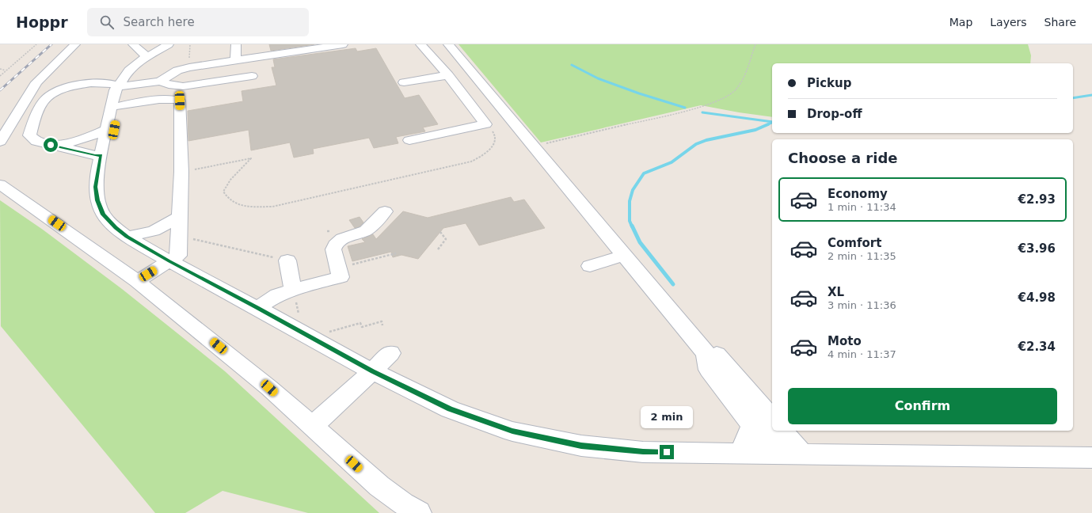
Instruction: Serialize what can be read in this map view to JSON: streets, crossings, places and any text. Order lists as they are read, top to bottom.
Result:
{
  "page": {
    "header": "Hoppr",
    "search": "Search here",
    "nav": ["Map", "Layers", "Share"],
    "banner": ["Pickup", "Drop-off"],
    "heading": "Choose a ride",
    "list": [
      {
        "name": "Economy",
        "note": "1 min · 11:34",
        "value": "€2.93"
      },
      {
        "name": "Comfort",
        "note": "2 min · 11:35",
        "value": "€3.96"
      },
      {
        "name": "XL",
        "note": "3 min · 11:36",
        "value": "€4.98"
      },
      {
        "name": "Moto",
        "note": "4 min · 11:37",
        "value": "€2.34"
      }
    ],
    "buttons": "Confirm",
    "bubble": "2 min"
  }
}
